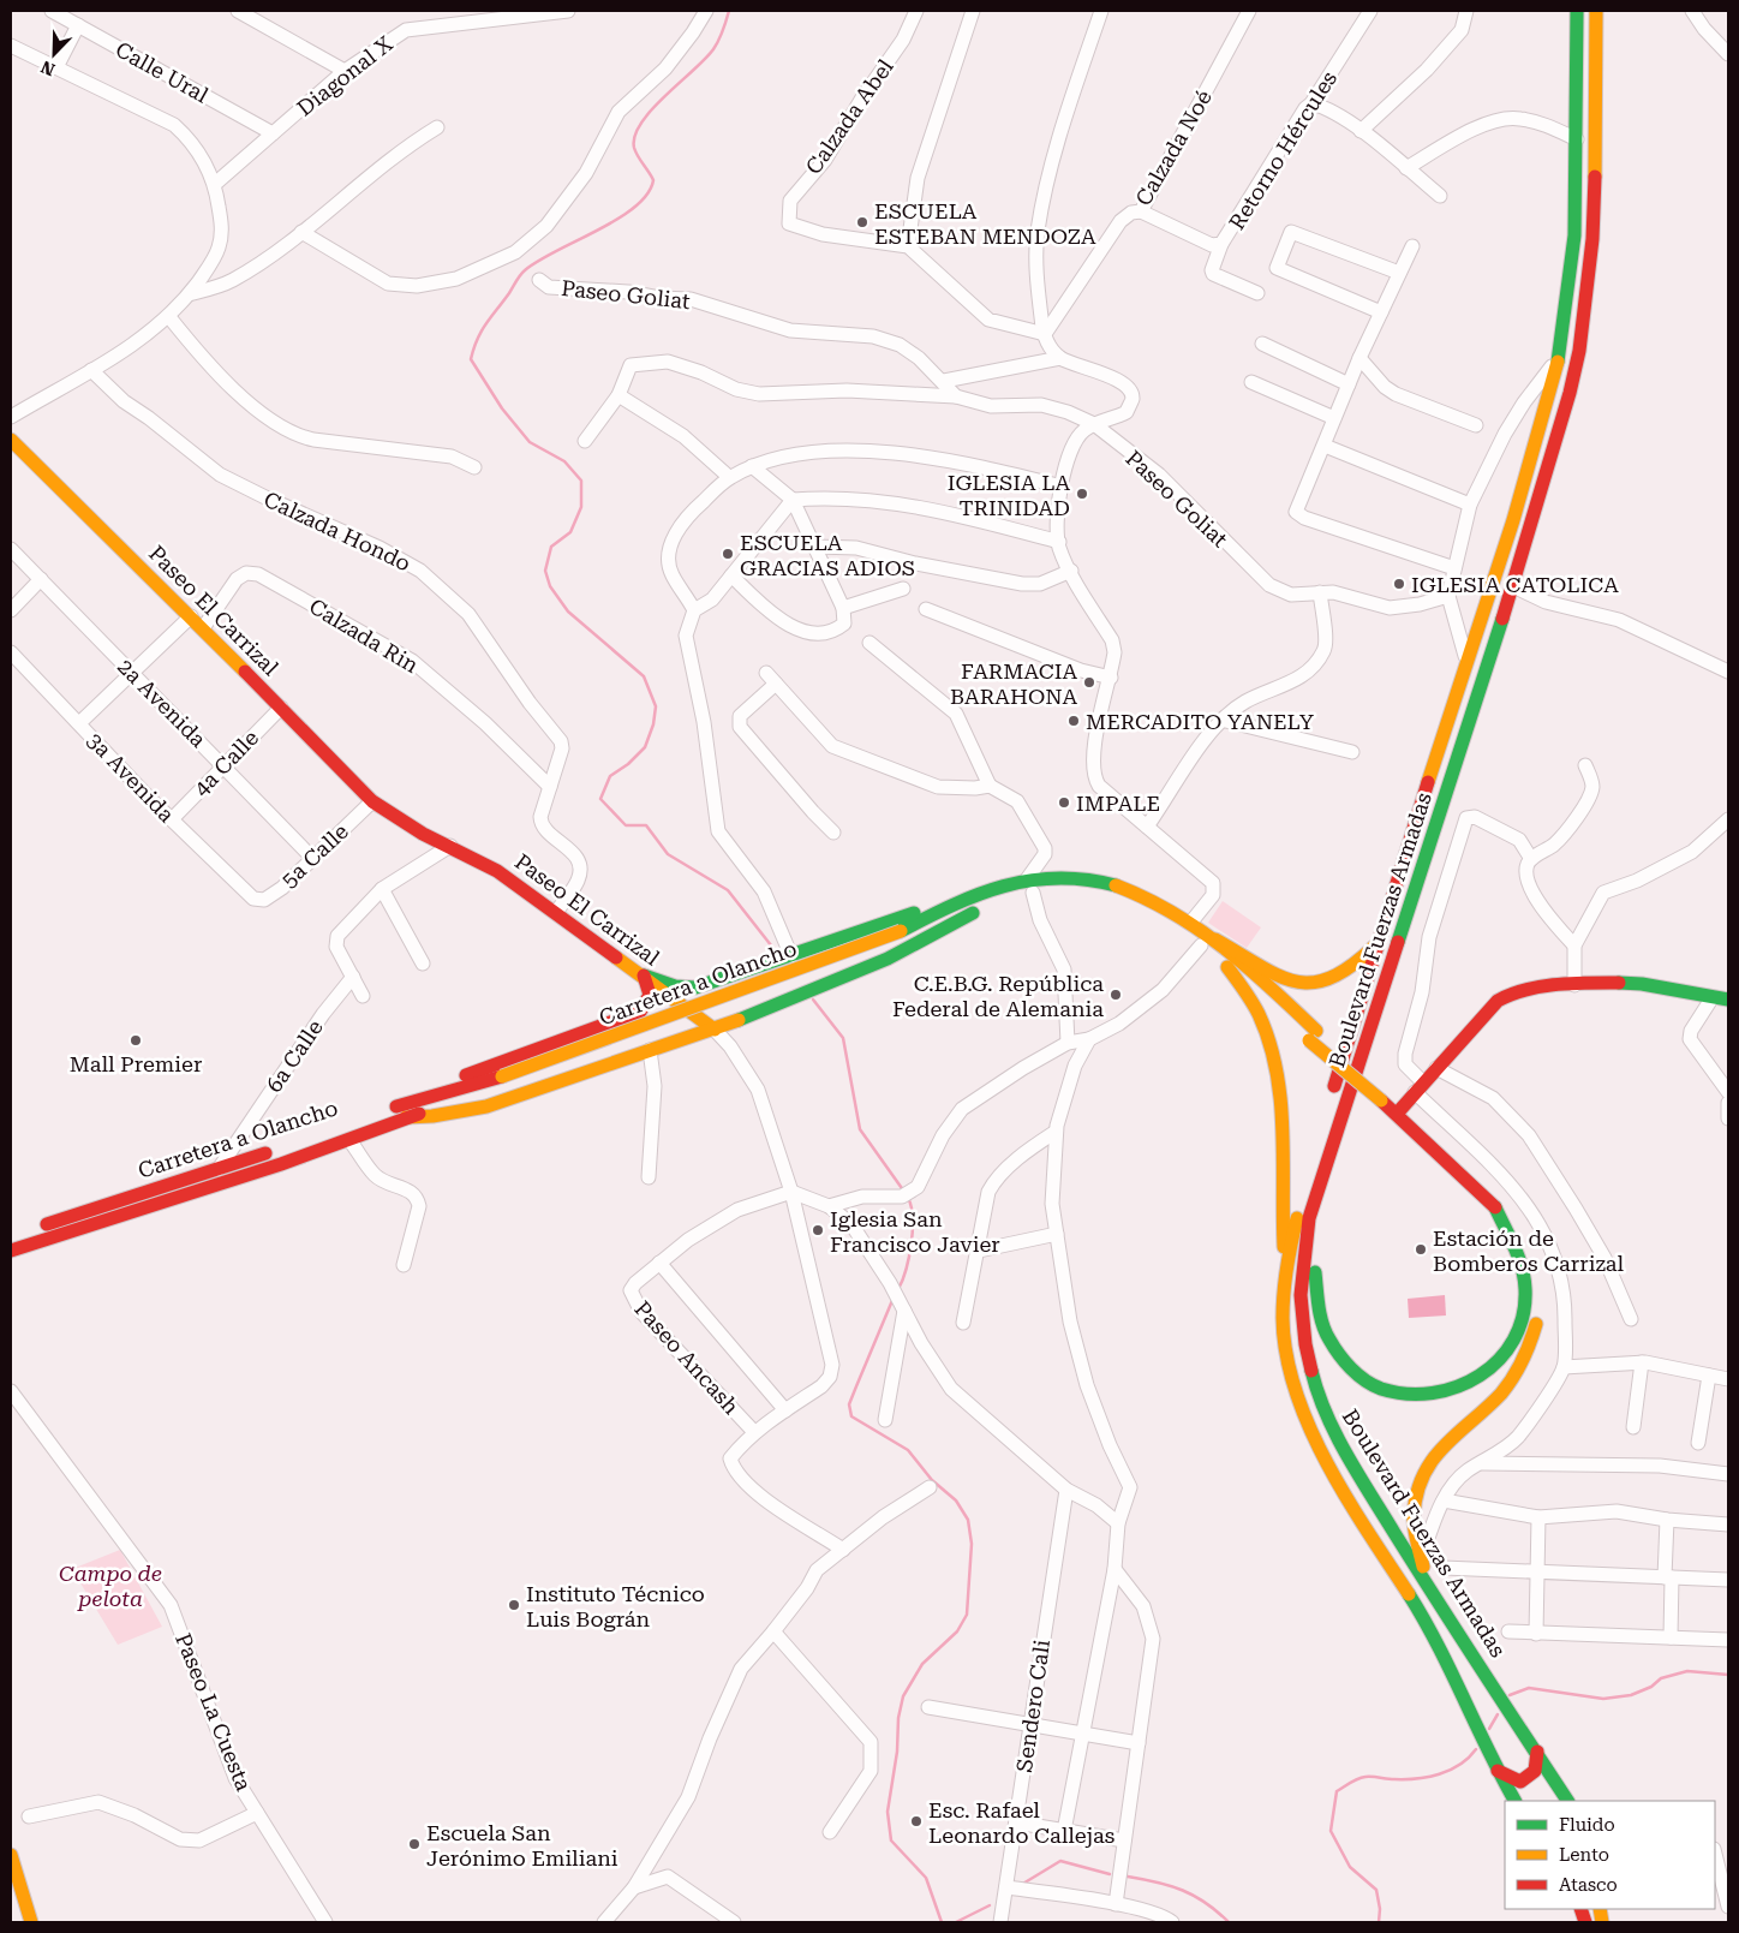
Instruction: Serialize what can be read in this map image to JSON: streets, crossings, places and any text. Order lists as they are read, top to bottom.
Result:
{
  "streets": {
    "main road": ["Paseo El Carrizal", "Boulevard Fuerzas Armadas", "Carretera a Olancho"],
    "street": [
      "Calle Ural",
      "Diagonal X",
      "Calzada Abel",
      "Calzada Noé",
      "Retorno Hércules",
      "Paseo Goliat",
      "Calzada Hondo",
      "Calzada Rin",
      "2a Avenida",
      "4a Calle",
      "3a Avenida",
      "5a Calle",
      "6a Calle",
      "Paseo Ancash",
      "Sendero Cali",
      "Paseo La Cuesta"
    ]
  },
  "crossings": [
    ["Calle Ural", "Diagonal X"],
    ["Calzada Noé", "Retorno Hércules"],
    ["Calzada Hondo", "Paseo El Carrizal"],
    ["Calzada Hondo", "Calzada Rin"],
    ["Paseo El Carrizal", "Calzada Rin"],
    ["Paseo El Carrizal", "4a Calle"],
    ["Paseo El Carrizal", "5a Calle"],
    ["Paseo El Carrizal", "Carretera a Olancho"],
    ["Paseo El Carrizal", "Paseo Ancash"],
    ["2a Avenida", "4a Calle"],
    ["2a Avenida", "5a Calle"],
    ["4a Calle", "3a Avenida"],
    ["3a Avenida", "5a Calle"],
    ["Carretera a Olancho", "6a Calle"]
  ],
  "parks": ["Campo de pelota"],
  "places": [
    "ESCUELA ESTEBAN MENDOZA",
    "IGLESIA LA TRINIDAD",
    "ESCUELA GRACIAS ADIOS",
    "IGLESIA CATOLICA",
    "FARMACIA BARAHONA",
    "MERCADITO YANELY",
    "IMPALE",
    "C.E.B.G. República Federal de Alemania",
    "Mall Premier",
    "Iglesia San Francisco Javier",
    "Estación de Bomberos Carrizal",
    "Instituto Técnico Luis Bográn",
    "Esc. Rafael Leonardo Callejas",
    "Escuela San Jerónimo Emiliani"
  ],
  "legend": ["Fluido", "Lento", "Atasco"],
  "north": "bottom left"
}
